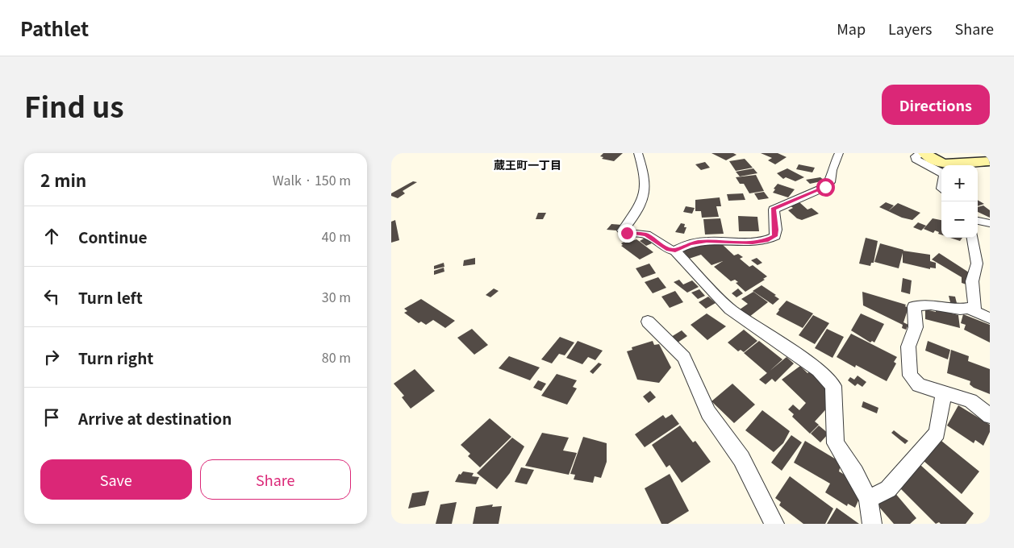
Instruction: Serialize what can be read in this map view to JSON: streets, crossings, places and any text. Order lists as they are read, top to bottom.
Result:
{
  "districts": ["蔵王町一丁目"],
  "page": {
    "header": "Pathlet",
    "nav": ["Map", "Layers", "Share"],
    "title": "Find us",
    "buttons": [
      "Directions",
      ["Save", "Share"]
    ],
    "heading": ["2 min", "Walk · 150 m"],
    "map_buttons": ["+", "−"],
    "list": [
      ["Continue", "40 m"],
      ["Turn left", "30 m"],
      ["Turn right", "80 m"],
      "Arrive at destination"
    ]
  }
}
